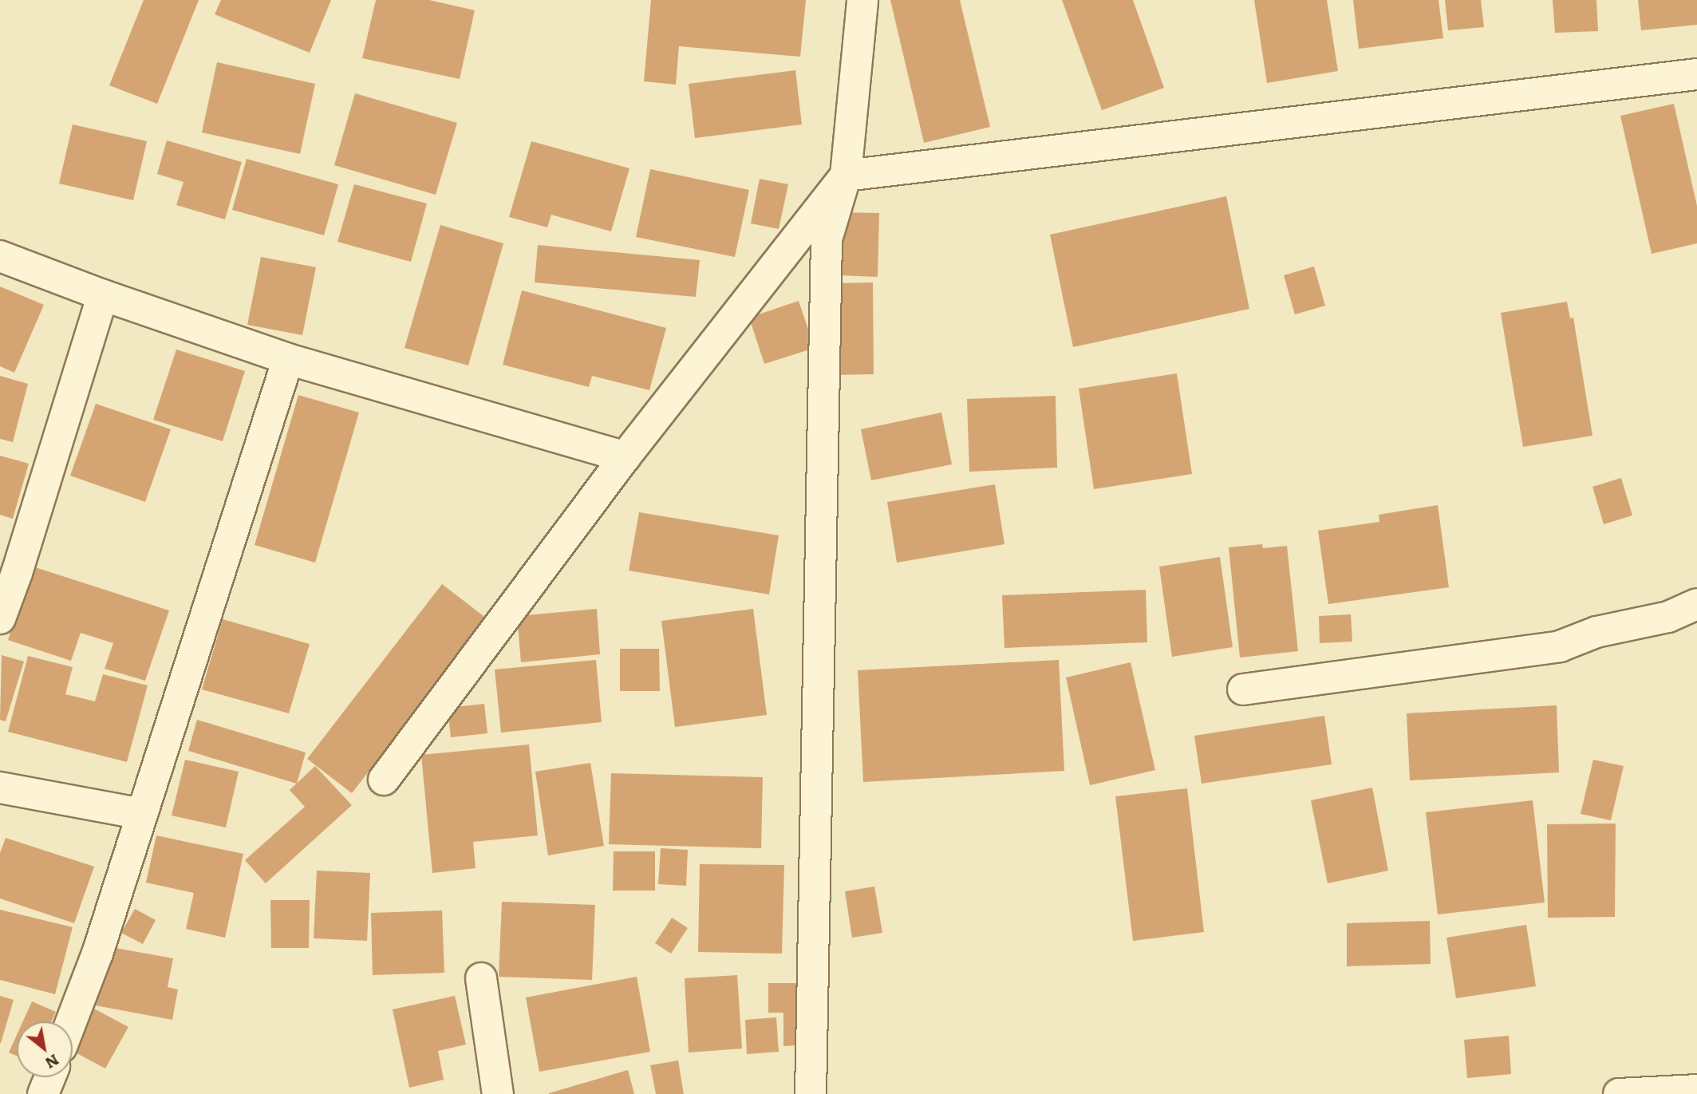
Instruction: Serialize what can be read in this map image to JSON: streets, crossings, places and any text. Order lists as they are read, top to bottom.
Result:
{
  "north": "bottom right"
}
